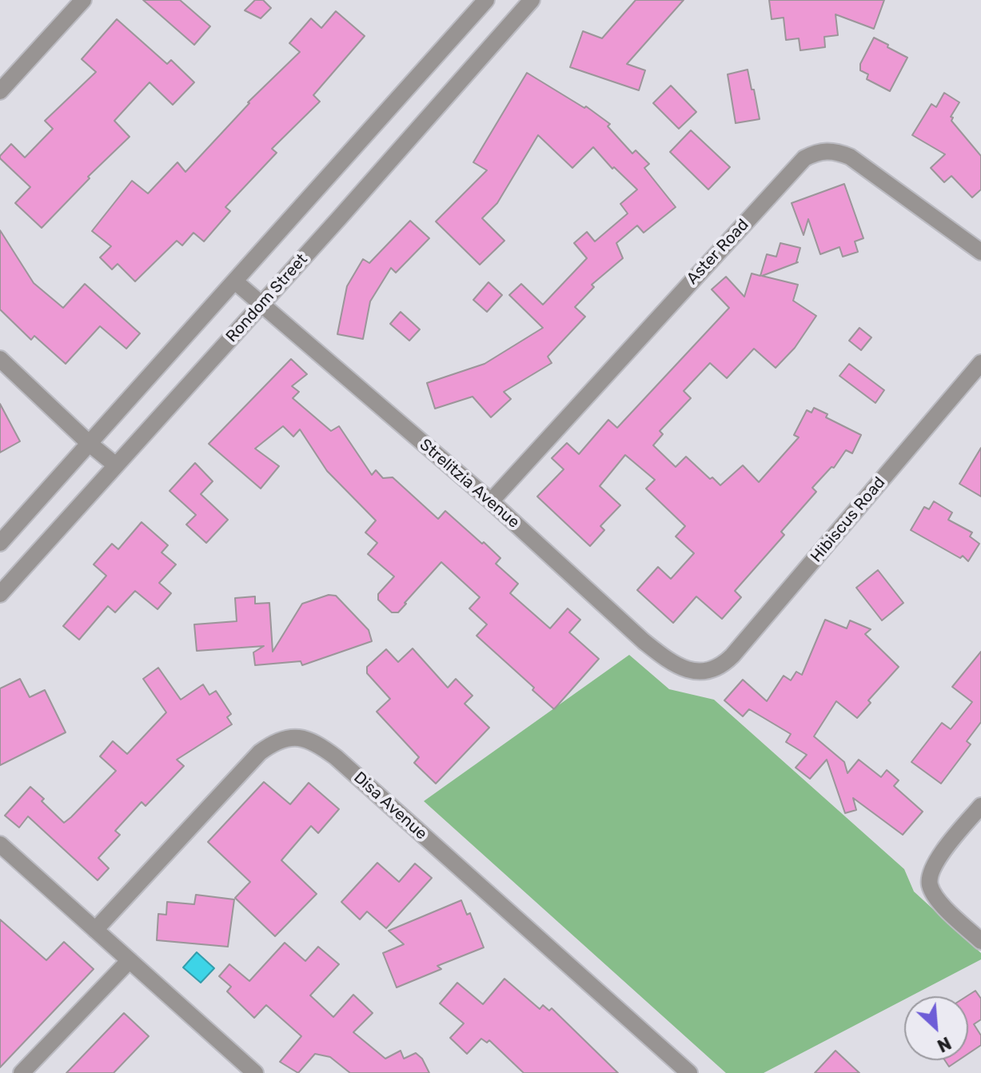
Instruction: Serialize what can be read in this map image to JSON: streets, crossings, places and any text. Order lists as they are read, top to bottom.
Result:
{
  "streets": {
    "street": [
      "Aster Road",
      "Rondom Street",
      "Strelitzia Avenue",
      "Hibiscus Road",
      "Disa Avenue"
    ]
  },
  "crossings": [
    ["Aster Road", "Strelitzia Avenue"],
    ["Rondom Street", "Strelitzia Avenue"],
    ["Strelitzia Avenue", "Hibiscus Road"]
  ],
  "north": "bottom right"
}
